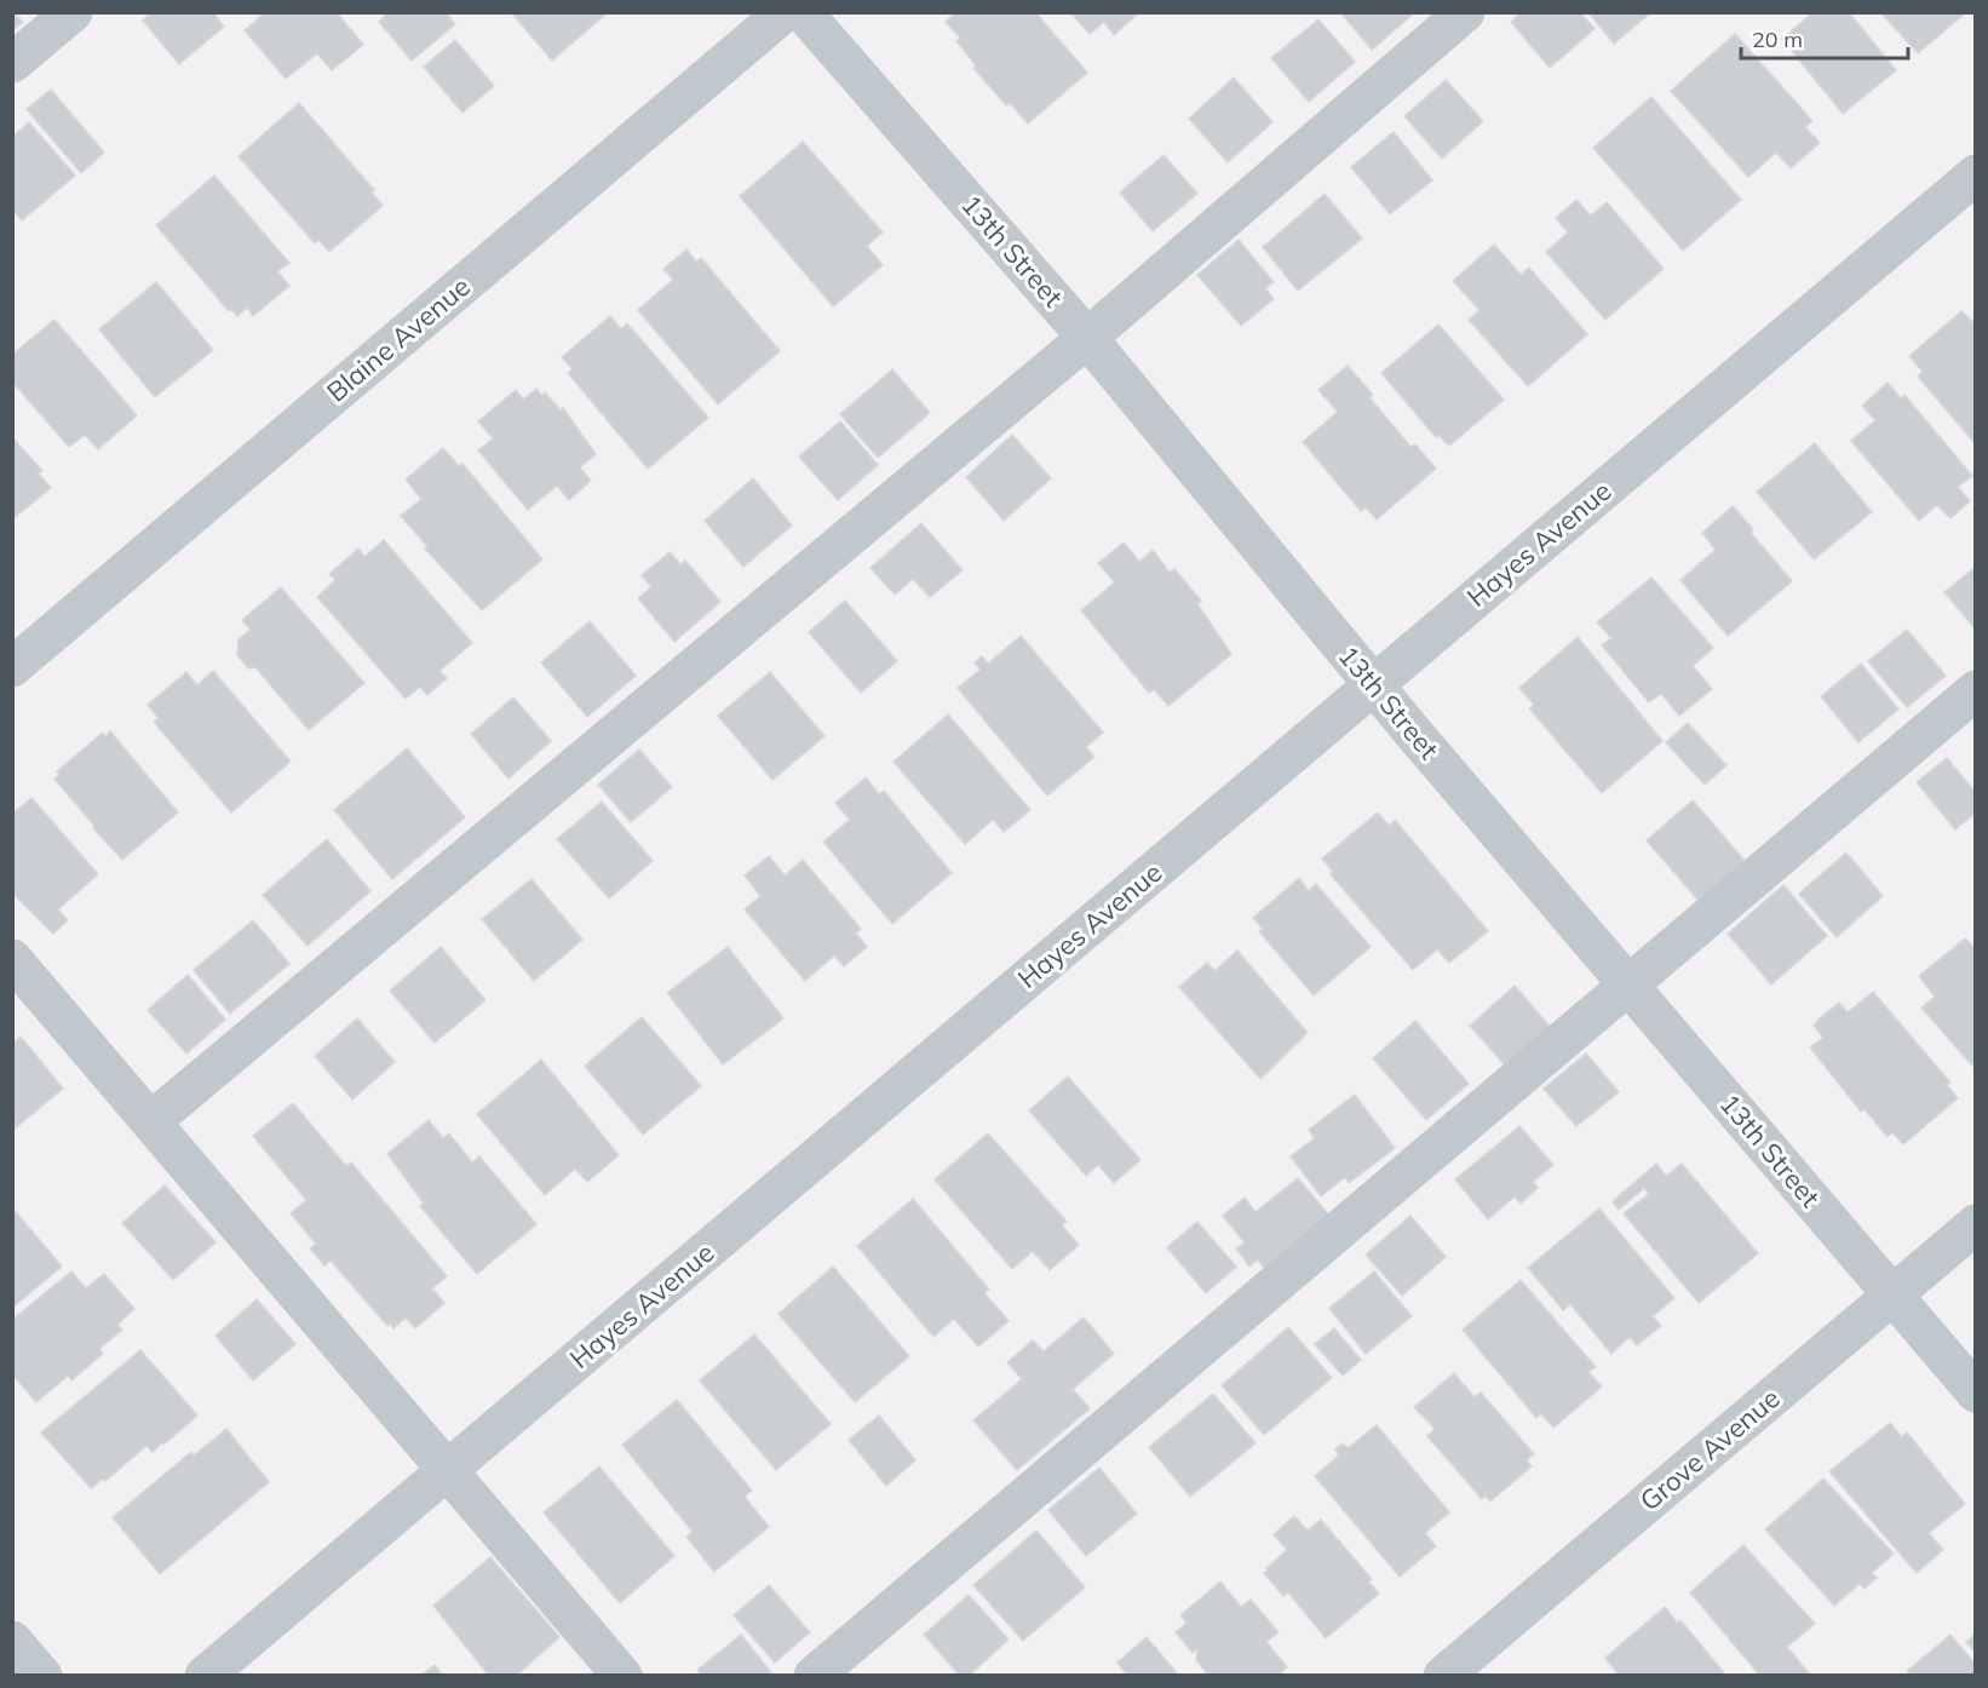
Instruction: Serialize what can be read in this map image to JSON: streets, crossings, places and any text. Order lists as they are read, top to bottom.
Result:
{
  "streets": {
    "street": [
      "13th Street",
      "Blaine Avenue",
      "Hayes Avenue",
      "Grove Avenue"
    ]
  },
  "crossings": [
    ["13th Street", "Hayes Avenue"],
    ["13th Street", "Grove Avenue"]
  ],
  "scale_bar": "20 m"
}
